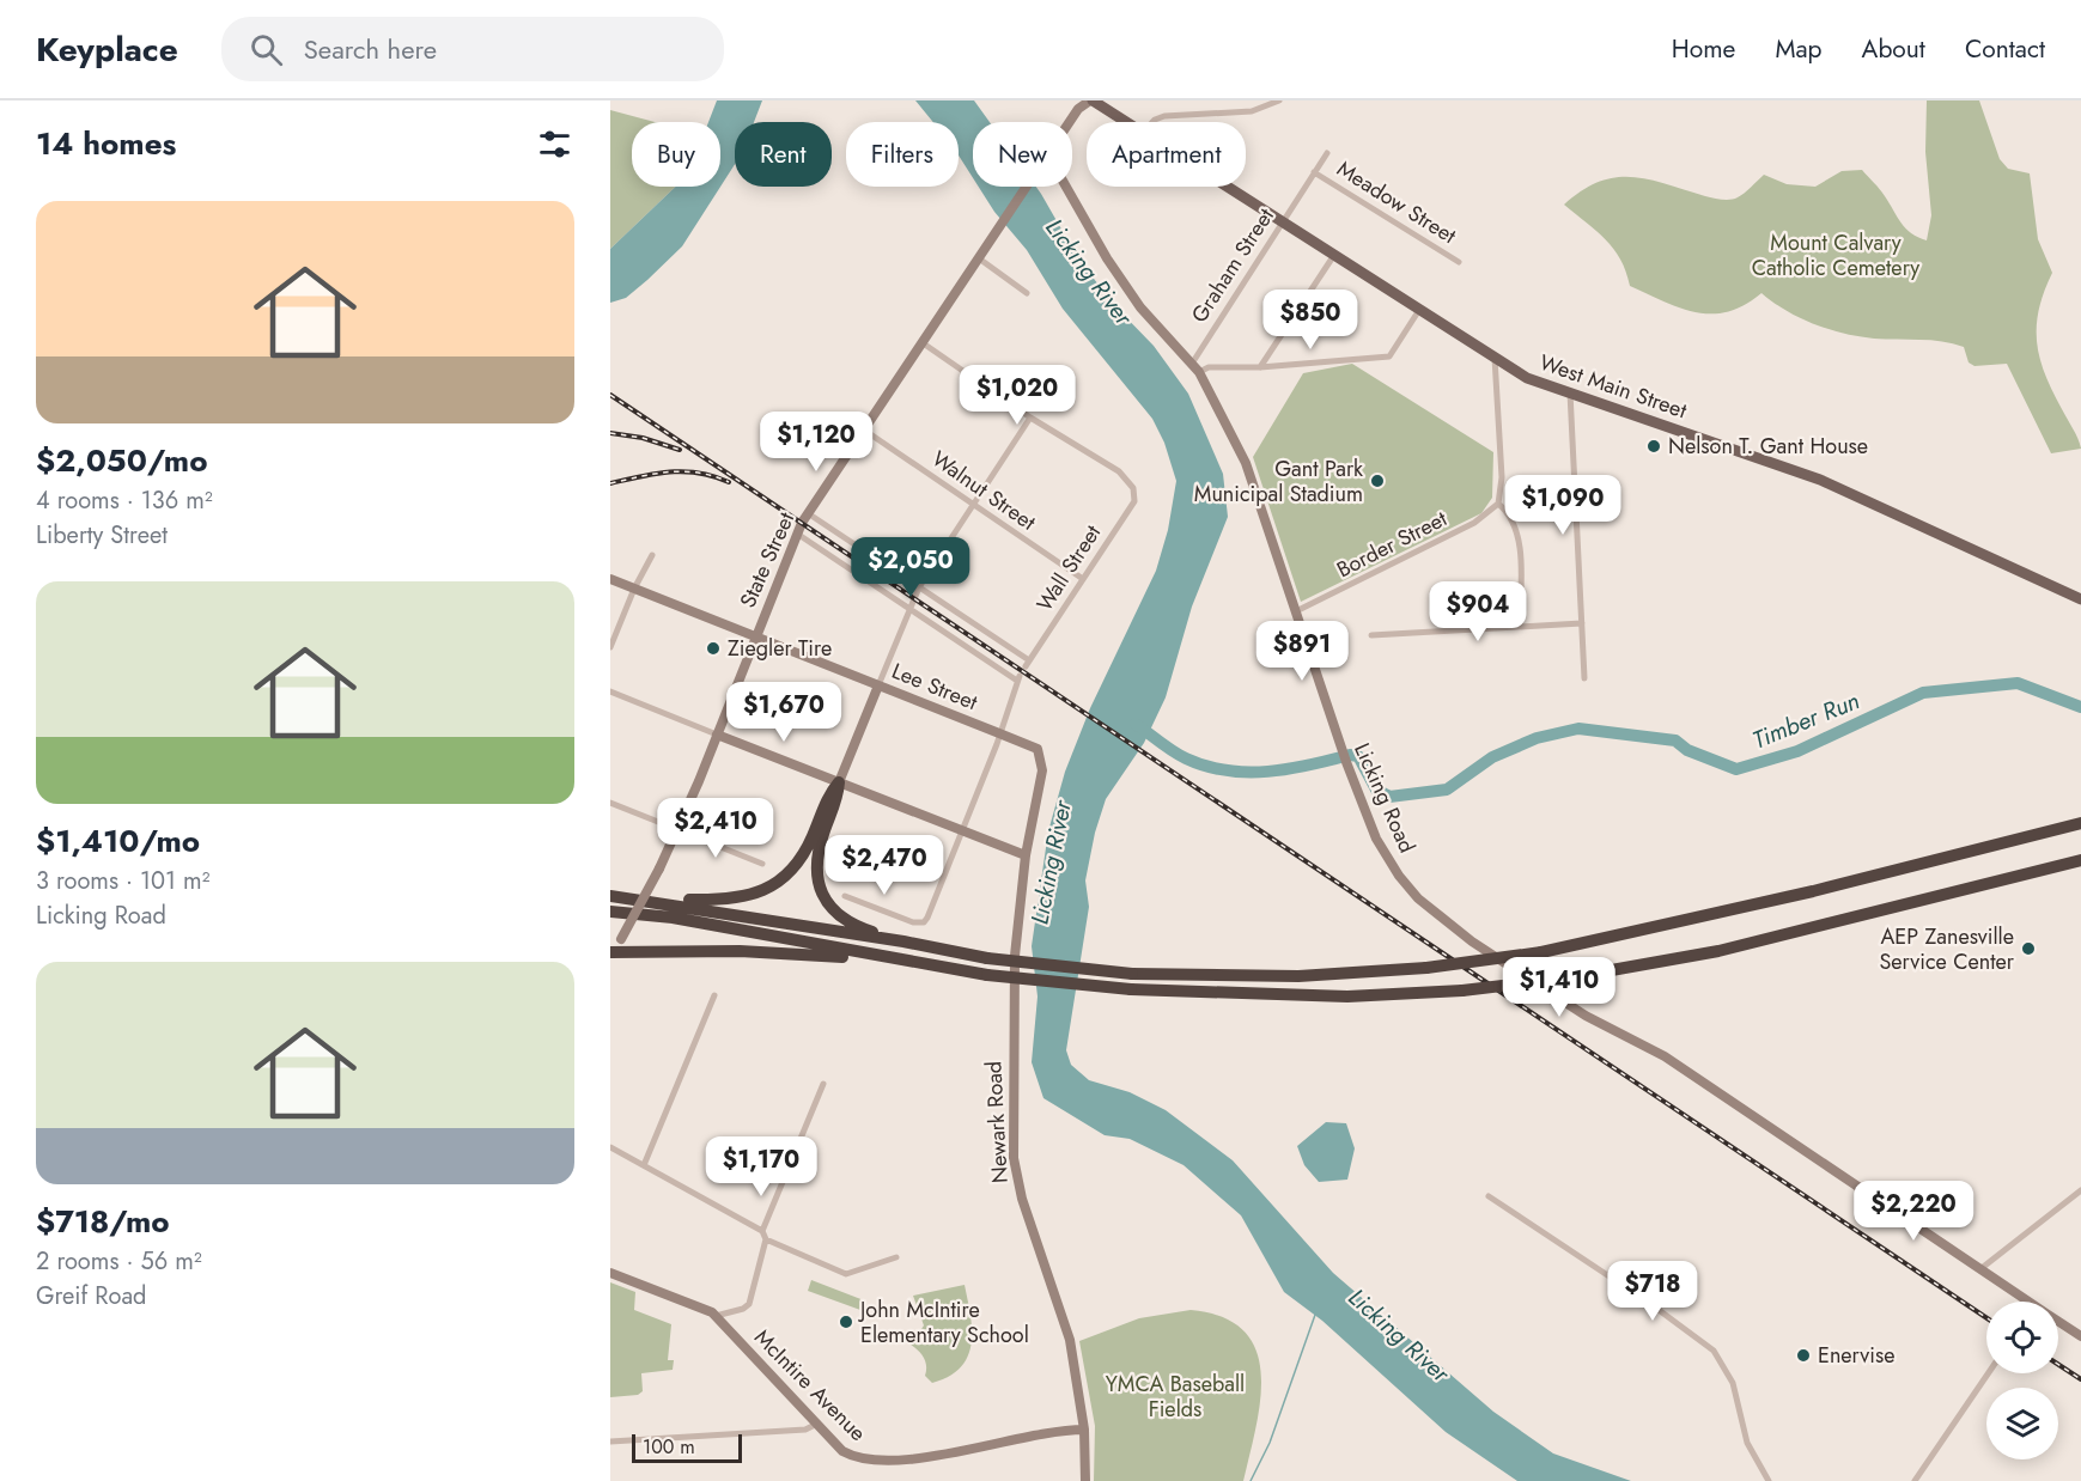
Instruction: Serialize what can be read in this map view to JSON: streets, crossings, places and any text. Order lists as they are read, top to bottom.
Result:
{
  "streets": {
    "main road": ["West Main Street"],
    "street": [
      "Meadow Street",
      "Graham Street",
      "Walnut Street",
      "Border Street",
      "State Street",
      "Wall Street",
      "Lee Street",
      "Licking Road",
      "Newark Road",
      "McIntire Avenue"
    ]
  },
  "crossings": [
    ["Meadow Street", "Graham Street"],
    ["Graham Street", "West Main Street"],
    ["Graham Street", "Licking Road"],
    ["West Main Street", "State Street"],
    ["Walnut Street", "State Street"],
    ["Walnut Street", "Wall Street"],
    ["Border Street", "Licking Road"],
    ["State Street", "Lee Street"],
    ["Lee Street", "Newark Road"],
    ["Newark Road", "McIntire Avenue"]
  ],
  "water": ["Licking River", "Timber Run"],
  "parks": ["Mount Calvary Catholic Cemetery", "YMCA Baseball Fields"],
  "places": [
    "Nelson T. Gant House",
    "Gant Park Municipal Stadium",
    "Ziegler Tire",
    "AEP Zanesville Service Center",
    "John McIntire Elementary School",
    "Enervise"
  ],
  "scale_bar": "100 m",
  "page": {
    "header": "Keyplace",
    "search": "Search here",
    "nav": [
      "Home",
      "Map",
      "About",
      "Contact"
    ],
    "heading": "14 homes",
    "chip": [
      "Buy",
      "Rent",
      "Filters",
      "New",
      "Apartment"
    ],
    "list": [
      {
        "name": "$2,050/mo",
        "note": "4 rooms · 136 m² · Liberty Street"
      },
      {
        "name": "$1,410/mo",
        "note": "3 rooms · 101 m² · Licking Road"
      },
      {
        "name": "$718/mo",
        "note": "2 rooms · 56 m² · Greif Road"
      }
    ],
    "price": [
      "$850",
      "$1,020",
      "$1,120",
      "$1,090",
      "$2,050",
      "$904",
      "$891",
      "$1,670",
      "$2,410",
      "$2,470",
      "$1,410",
      "$1,170",
      "$2,220",
      "$718"
    ],
    "scale": "100 m"
  }
}
